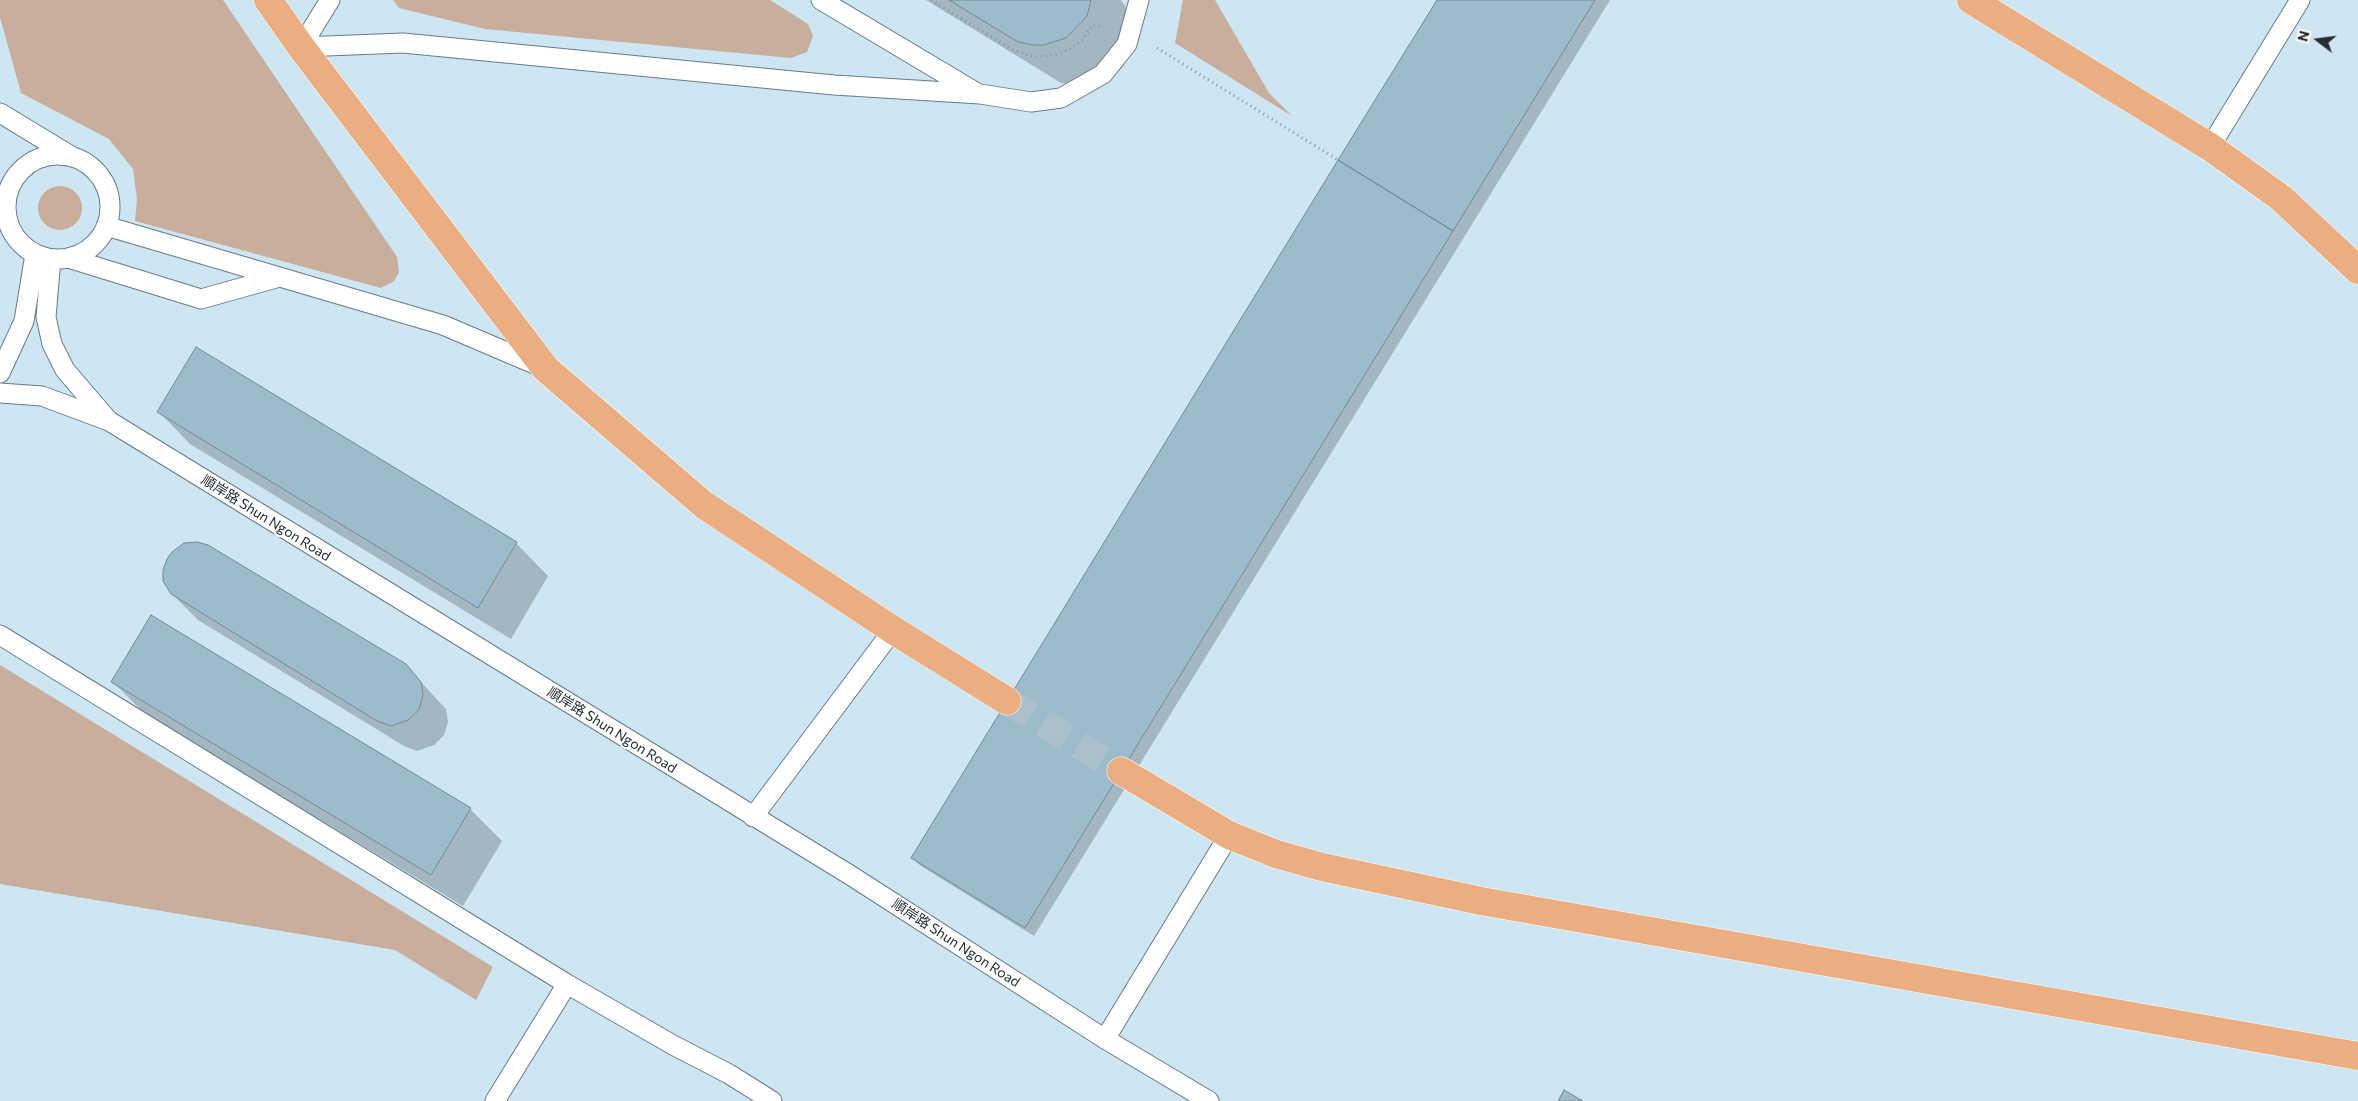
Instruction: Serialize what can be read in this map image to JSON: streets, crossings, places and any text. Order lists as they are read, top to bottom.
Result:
{
  "streets": {
    "lane": ["順岸路 Shun Ngon Road"]
  },
  "north": "left"
}
